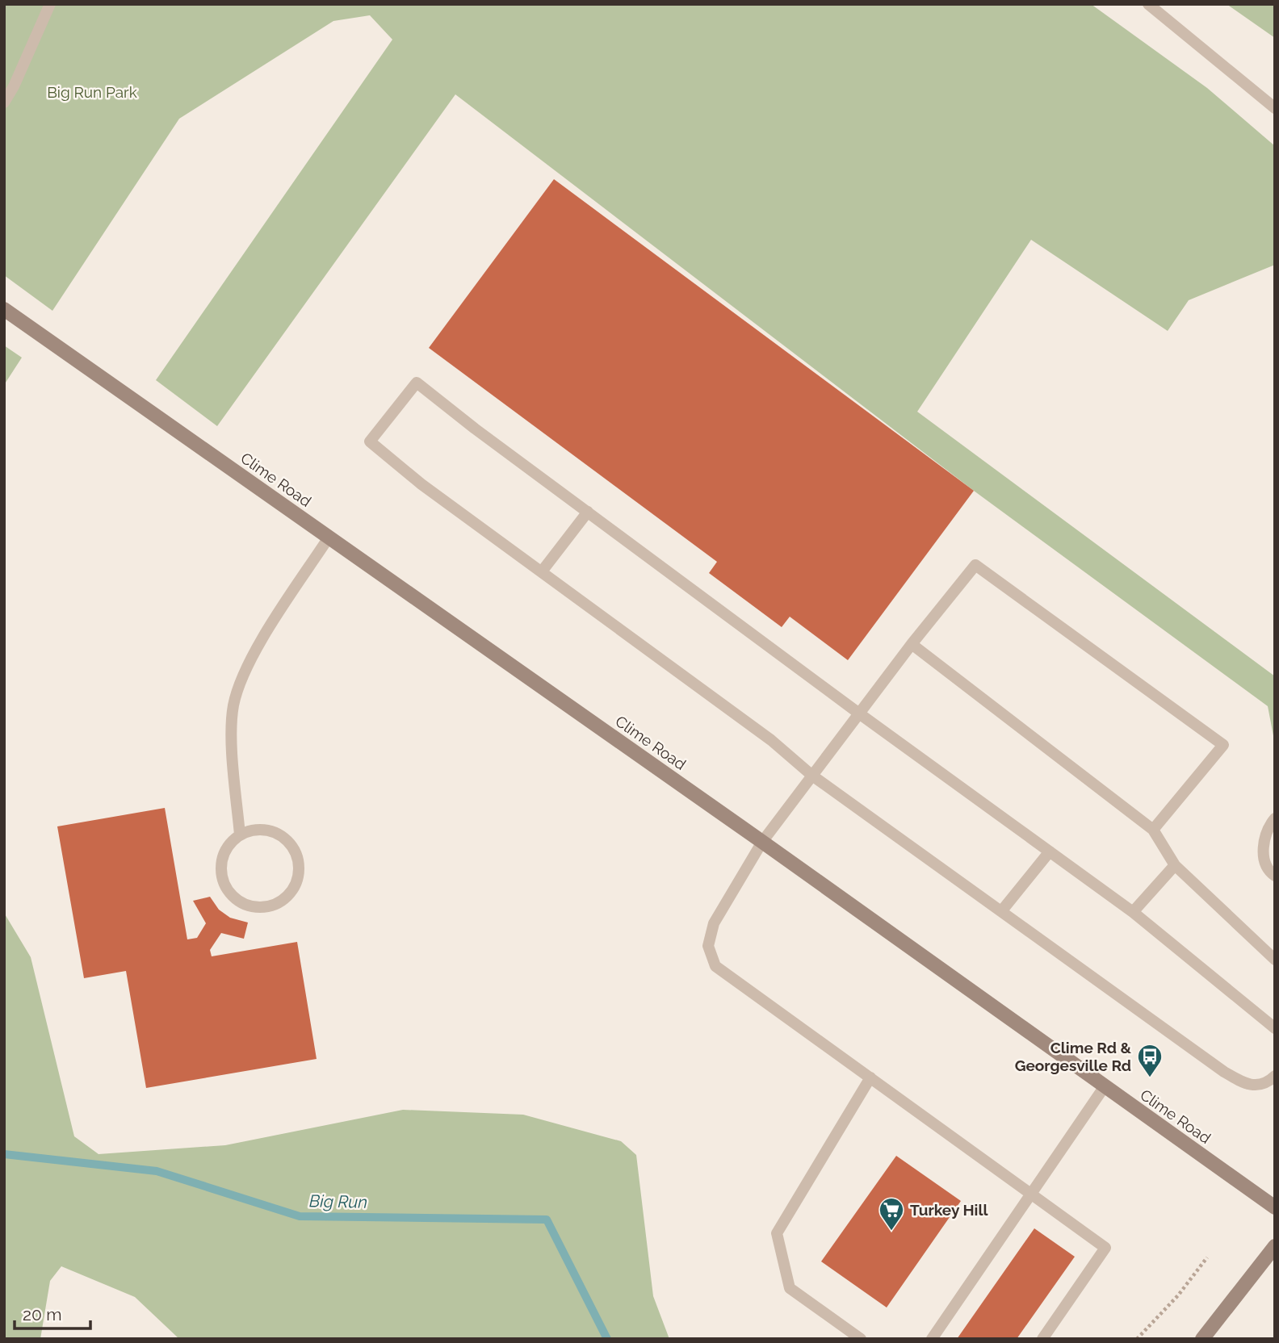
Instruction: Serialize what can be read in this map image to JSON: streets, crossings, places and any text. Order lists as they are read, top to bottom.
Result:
{
  "streets": {
    "main road": ["Clime Road"]
  },
  "water": ["Big Run"],
  "parks": ["Big Run Park"],
  "places": {
    "bus stop": ["Clime Rd & Georgesville Rd"],
    "supermarket": ["Turkey Hill"]
  },
  "scale_bar": "20 m"
}
